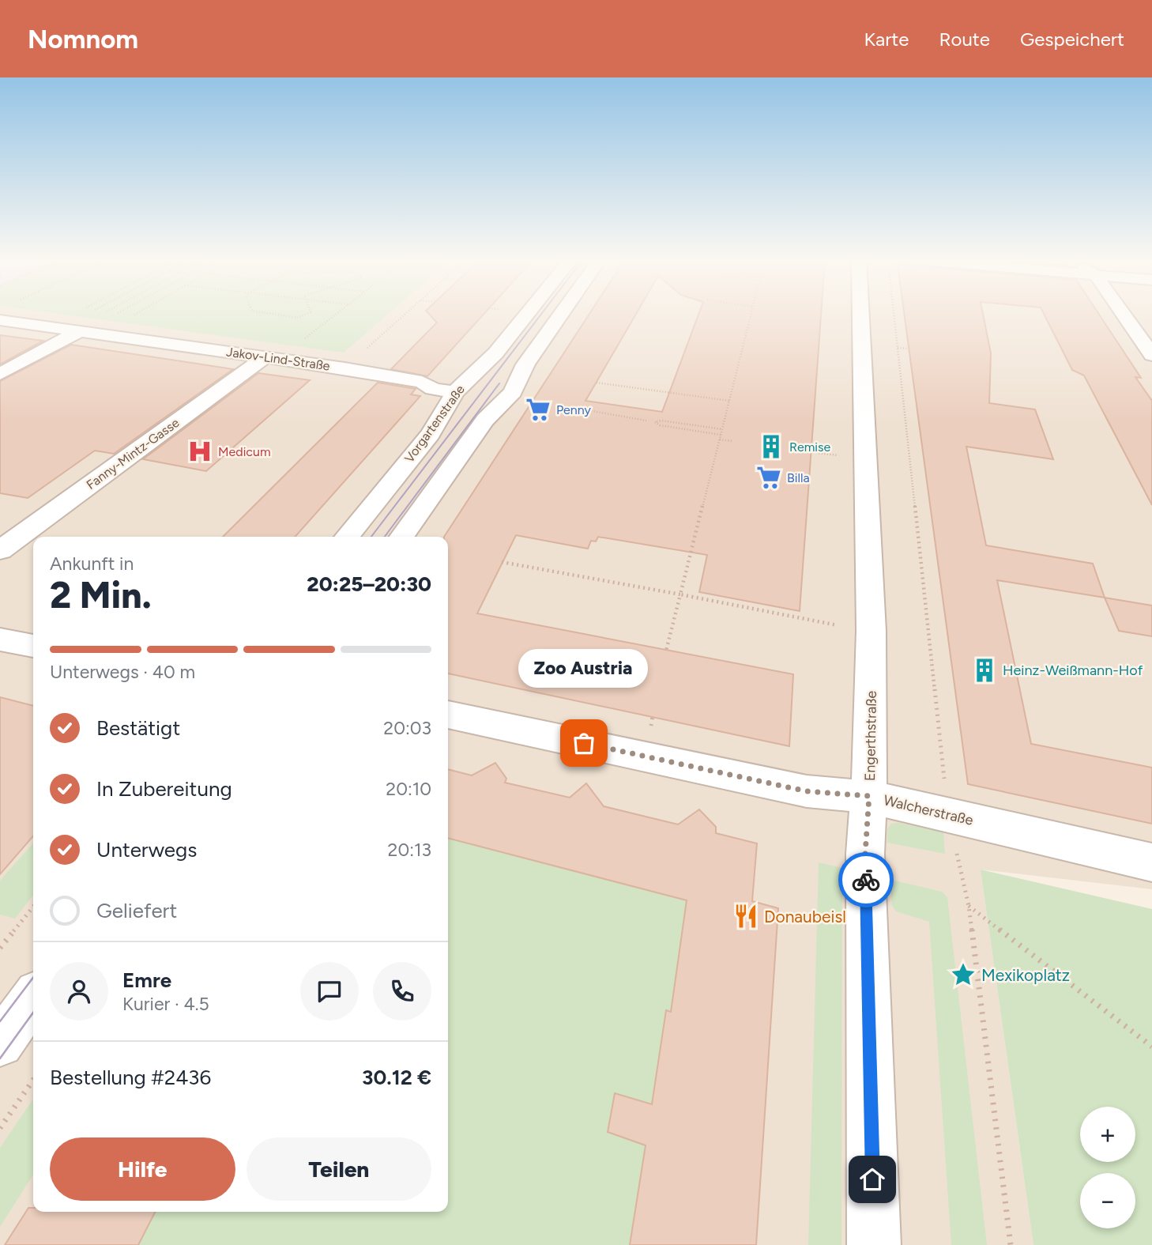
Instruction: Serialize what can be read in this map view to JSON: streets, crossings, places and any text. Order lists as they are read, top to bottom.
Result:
{
  "streets": {
    "street": [
      "Jakov-Lind-Straße",
      "Vorgartenstraße",
      "Fanny-Mintz-Gasse",
      "Engerthstraße",
      "Walcherstraße"
    ]
  },
  "crossings": [
    ["Jakov-Lind-Straße", "Vorgartenstraße"],
    ["Jakov-Lind-Straße", "Fanny-Mintz-Gasse"],
    ["Engerthstraße", "Walcherstraße"]
  ],
  "places": {
    "supermarket": ["Penny", "Billa"],
    "building": ["Remise", "Heinz-Weißmann-Hof"],
    "hospital": ["Medicum"],
    "other": ["Zoo Austria"],
    "restaurant": ["Donaubeisl"],
    "place": ["Mexikoplatz"]
  },
  "page": {
    "header": "Nomnom",
    "nav": ["Karte", "Route", "Gespeichert"],
    "heading": ["2 Min.", "Ankunft in", "20:25–20:30"],
    "panel": [
      "Emre",
      "Kurier · 4.5",
      "Bestellung #2436",
      "30.12 €"
    ],
    "bar": "Unterwegs · 40 m",
    "bubble": "Zoo Austria",
    "list": [
      ["Bestätigt", "20:03"],
      ["In Zubereitung", "20:10"],
      ["Unterwegs", "20:13"],
      "Geliefert"
    ],
    "map_buttons": ["+", "−"],
    "buttons": ["Hilfe", "Teilen"]
  }
}
